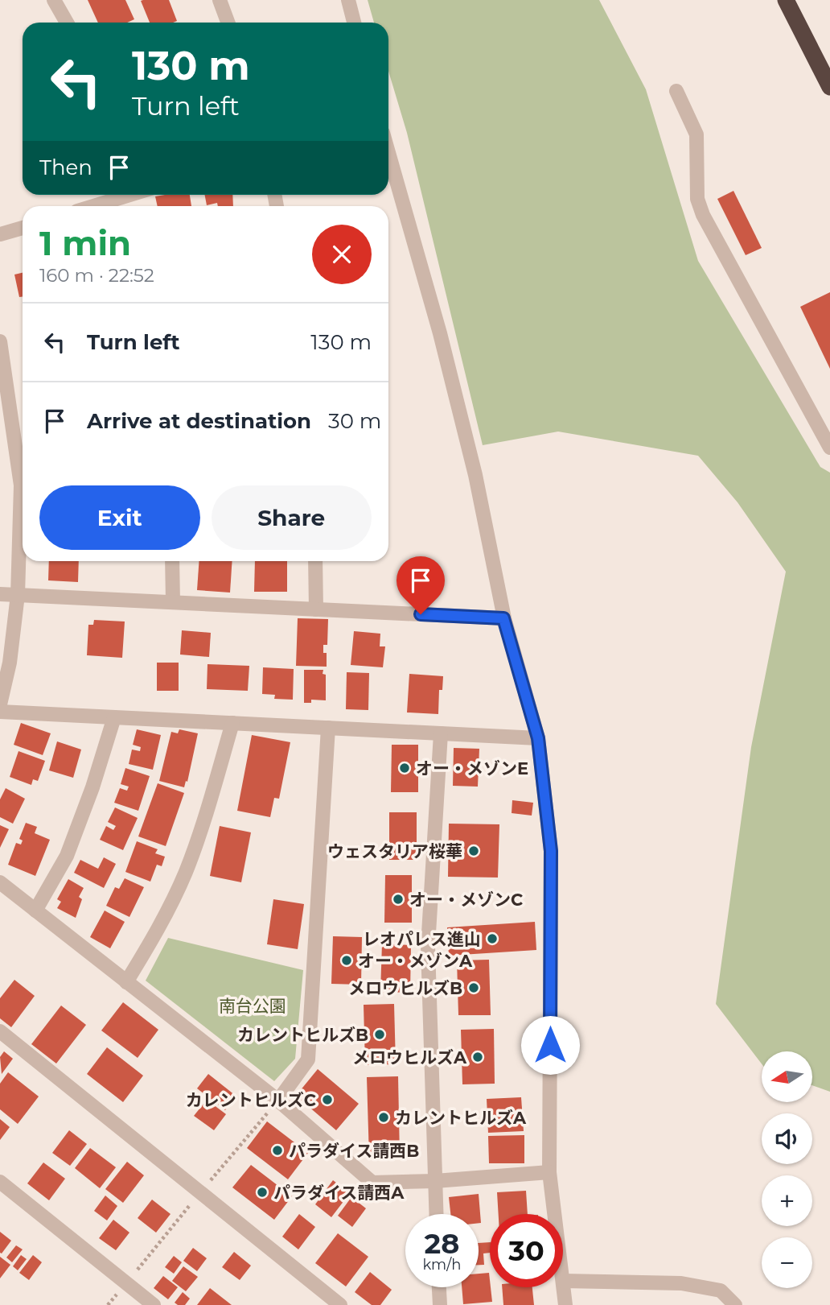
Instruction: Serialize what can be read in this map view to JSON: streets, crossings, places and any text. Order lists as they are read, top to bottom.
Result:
{
  "parks": ["南台公園"],
  "places": [
    "オー・メゾンE",
    "ウェスタリア桜華",
    "オー・メゾンC",
    "レオパレス進山",
    "オー・メゾンA",
    "メロウヒルズB",
    "カレントヒルズB",
    "メロウヒルズA",
    "カレントヒルズC",
    "カレントヒルズA",
    "パラダイス請西B",
    "パラダイス請西A"
  ],
  "north": "left",
  "page": {
    "turn": ["130 m", "Turn left"],
    "then": "Then",
    "heading": ["1 min", "160 m · 22:52"],
    "list": [
      {
        "name": "Turn left",
        "value": "130 m"
      },
      {
        "name": "Arrive at destination",
        "value": "30 m"
      }
    ],
    "buttons": ["Exit", "Share"],
    "map_buttons": ["+", "−"],
    "speed": "28 km/h",
    "limit": "30"
  }
}
